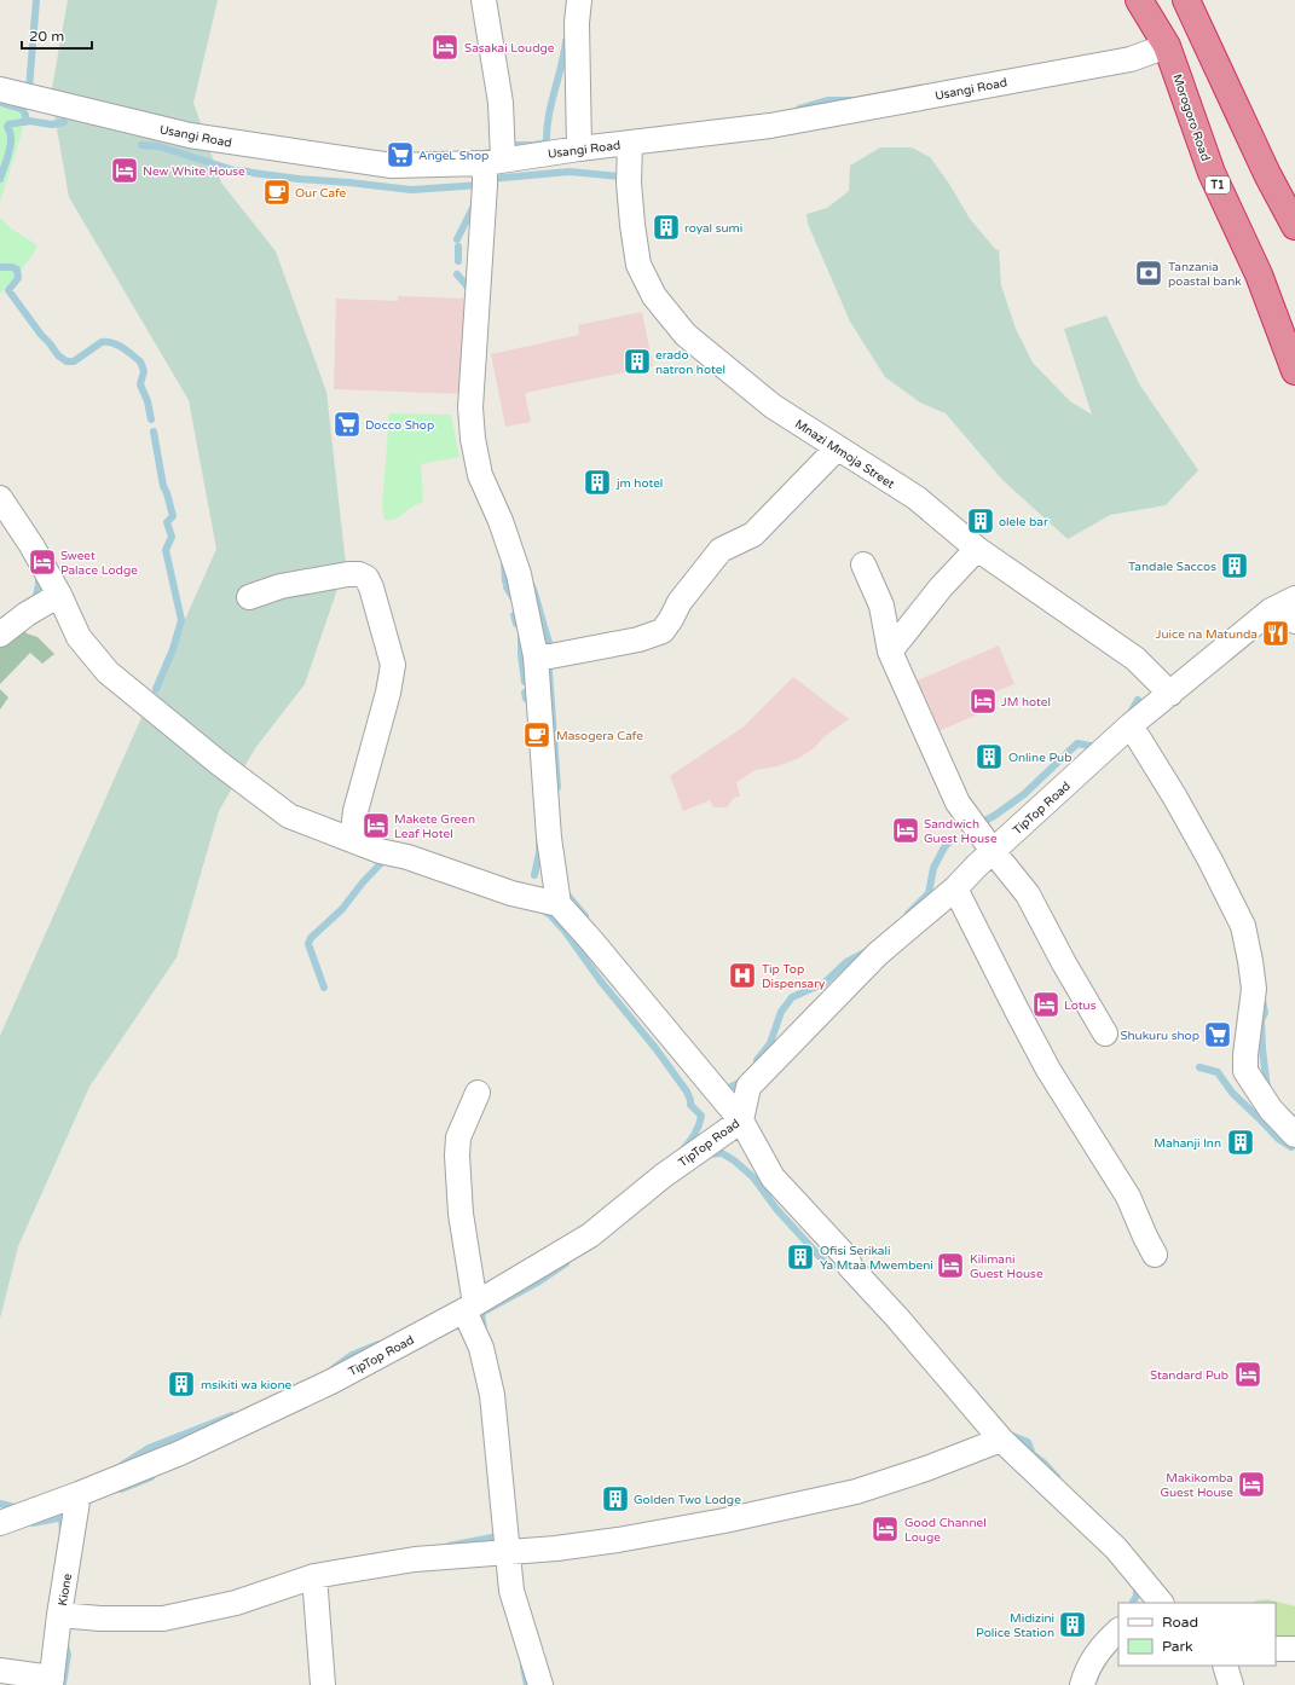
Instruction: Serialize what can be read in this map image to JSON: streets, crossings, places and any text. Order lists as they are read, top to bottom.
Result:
{
  "streets": {
    "highway": ["Morogoro Road", "T1"],
    "street": [
      "Usangi Road",
      "Mnazi Mmoja Street",
      "TipTop Road",
      "Kione"
    ]
  },
  "crossings": [
    ["Usangi Road", "Morogoro Road"],
    ["Usangi Road", "Mnazi Mmoja Street"],
    ["Mnazi Mmoja Street", "TipTop Road"],
    ["TipTop Road", "Kione"]
  ],
  "places": {
    "hotel": [
      "Sasakai Loudge",
      "New White House",
      "Sweet Palace Lodge",
      "JM hotel",
      "Makete Green Leaf Hotel",
      "Sandwich Guest House",
      "Lotus",
      "Kilimani Guest House",
      "Standard Pub",
      "Makikomba Guest House",
      "Good Channel Louge"
    ],
    "supermarket": ["AngeL Shop", "Docco Shop", "Shukuru shop"],
    "cafe": ["Our Cafe", "Masogera Cafe"],
    "building": [
      "royal sumi",
      "erado natron hotel",
      "jm hotel",
      "olele bar",
      "Tandale Saccos",
      "Online Pub",
      "Mahanji Inn",
      "Ofisi Serikali Ya Mtaa Mwembeni",
      "msikiti wa kione",
      "Golden Two Lodge",
      "Midizini Police Station"
    ],
    "bank": ["Tanzania poastal bank"],
    "restaurant": ["Juice na Matunda"],
    "hospital": ["Tip Top Dispensary"]
  },
  "legend": ["Road", "Park"],
  "scale_bar": "20 m"
}
